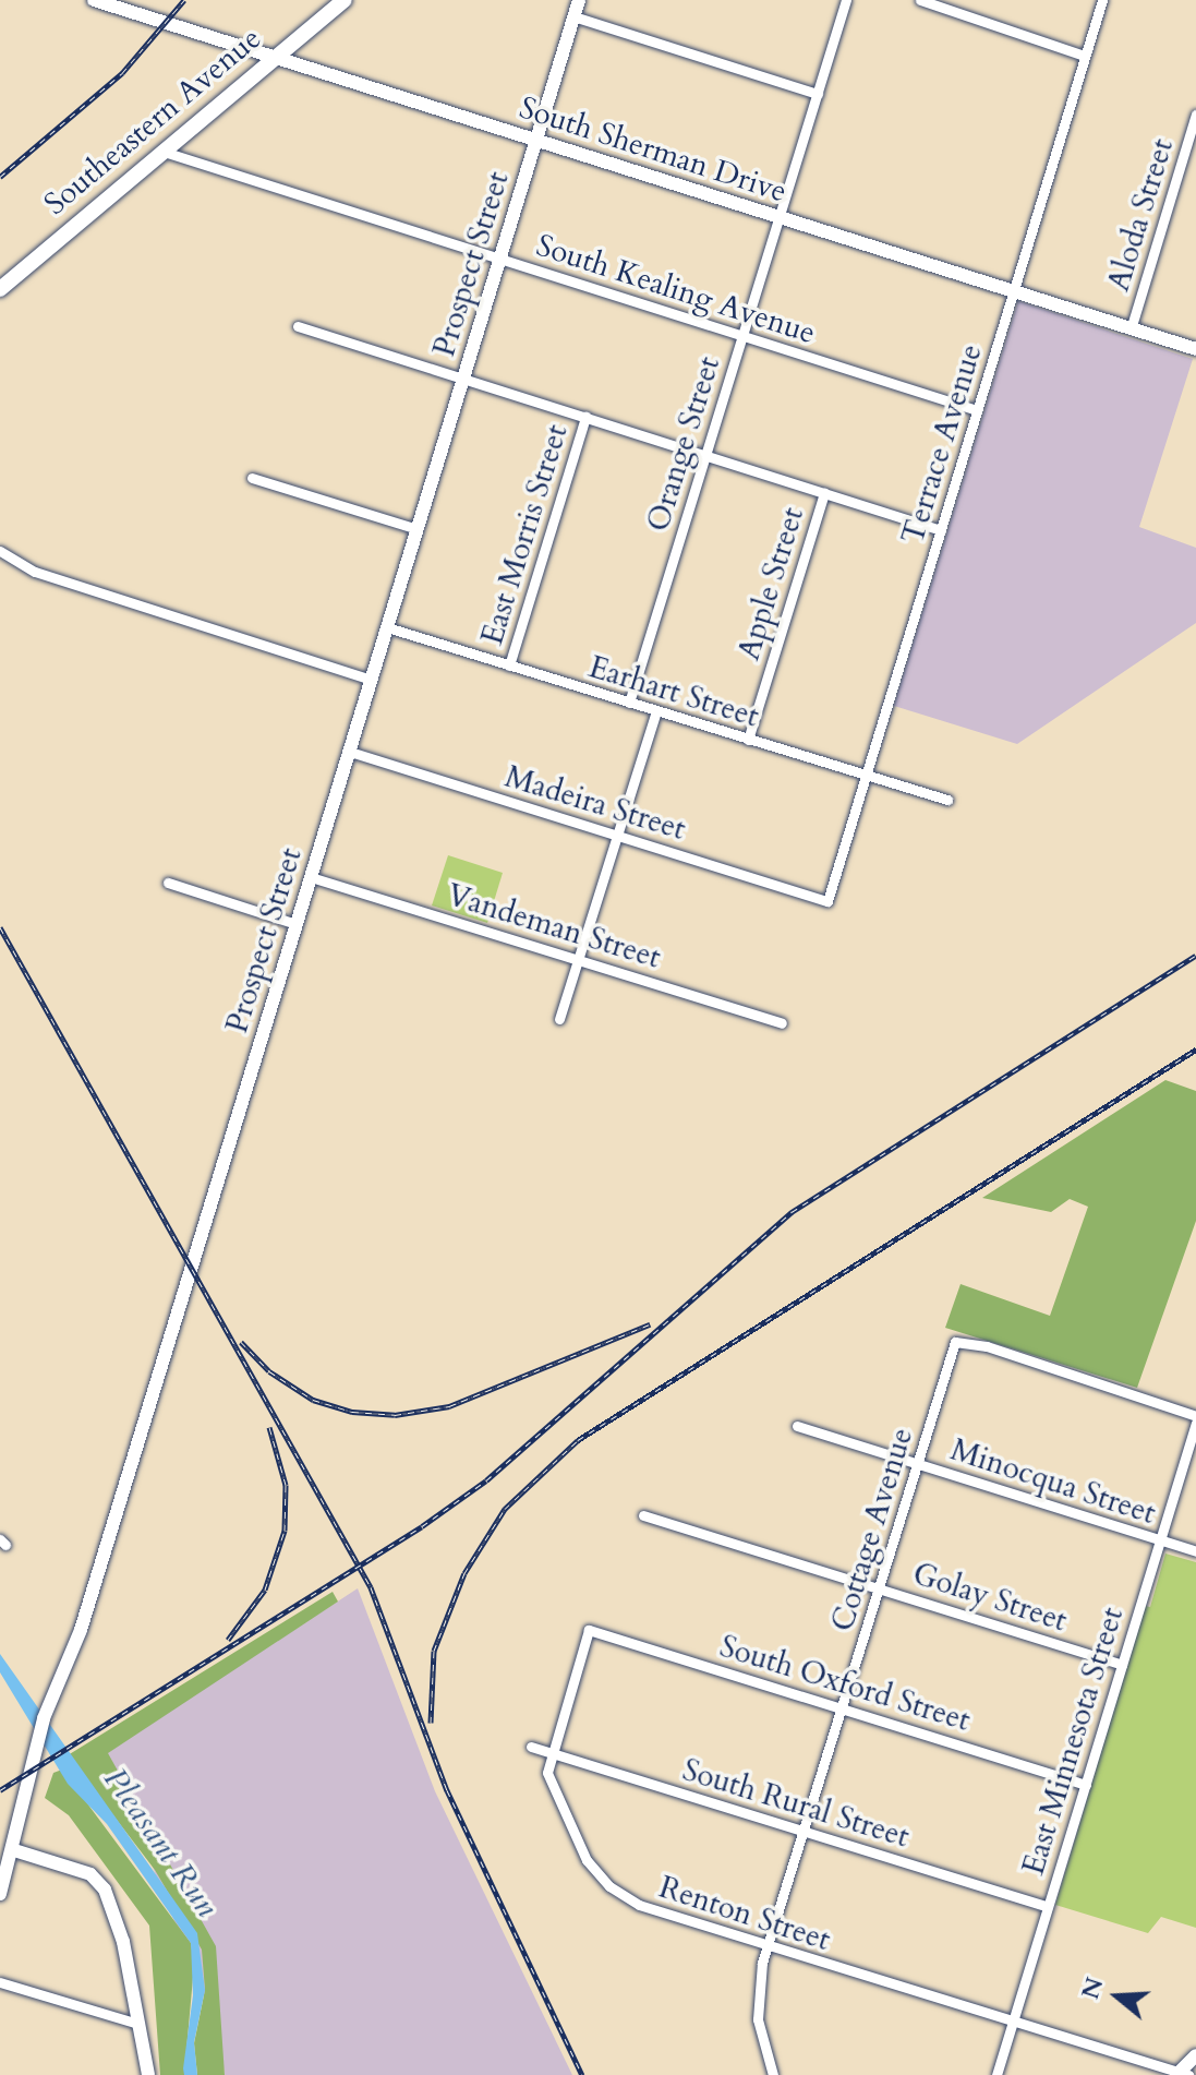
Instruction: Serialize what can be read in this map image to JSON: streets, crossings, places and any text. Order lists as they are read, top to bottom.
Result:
{
  "streets": {
    "main road": ["Southeastern Avenue", "South Sherman Drive", "Prospect Street"],
    "street": [
      "Aloda Street",
      "South Kealing Avenue",
      "Orange Street",
      "Terrace Avenue",
      "East Morris Street",
      "Apple Street",
      "Earhart Street",
      "Madeira Street",
      "Vandeman Street",
      "Minocqua Street",
      "Cottage Avenue",
      "Golay Street",
      "South Oxford Street",
      "East Minnesota Street",
      "South Rural Street",
      "Renton Street"
    ]
  },
  "crossings": [
    ["Southeastern Avenue", "South Sherman Drive"],
    ["Southeastern Avenue", "South Kealing Avenue"],
    ["South Sherman Drive", "Aloda Street"],
    ["South Sherman Drive", "Prospect Street"],
    ["South Sherman Drive", "Orange Street"],
    ["South Sherman Drive", "Terrace Avenue"],
    ["Prospect Street", "South Kealing Avenue"],
    ["Prospect Street", "Earhart Street"],
    ["Prospect Street", "Madeira Street"],
    ["Prospect Street", "Vandeman Street"],
    ["South Kealing Avenue", "Orange Street"],
    ["South Kealing Avenue", "Terrace Avenue"],
    ["Orange Street", "Earhart Street"],
    ["Terrace Avenue", "Earhart Street"],
    ["Terrace Avenue", "Madeira Street"],
    ["East Morris Street", "Earhart Street"],
    ["Apple Street", "Earhart Street"],
    ["Minocqua Street", "Cottage Avenue"],
    ["Minocqua Street", "East Minnesota Street"],
    ["Cottage Avenue", "Golay Street"],
    ["Cottage Avenue", "South Oxford Street"],
    ["Cottage Avenue", "East Minnesota Street"],
    ["Cottage Avenue", "South Rural Street"],
    ["Cottage Avenue", "Renton Street"],
    ["Golay Street", "East Minnesota Street"],
    ["South Oxford Street", "East Minnesota Street"],
    ["South Oxford Street", "South Rural Street"],
    ["South Oxford Street", "Renton Street"],
    ["East Minnesota Street", "South Rural Street"],
    ["East Minnesota Street", "Renton Street"],
    ["South Rural Street", "Renton Street"]
  ],
  "water": ["Pleasant Run"],
  "north": "left"
}
